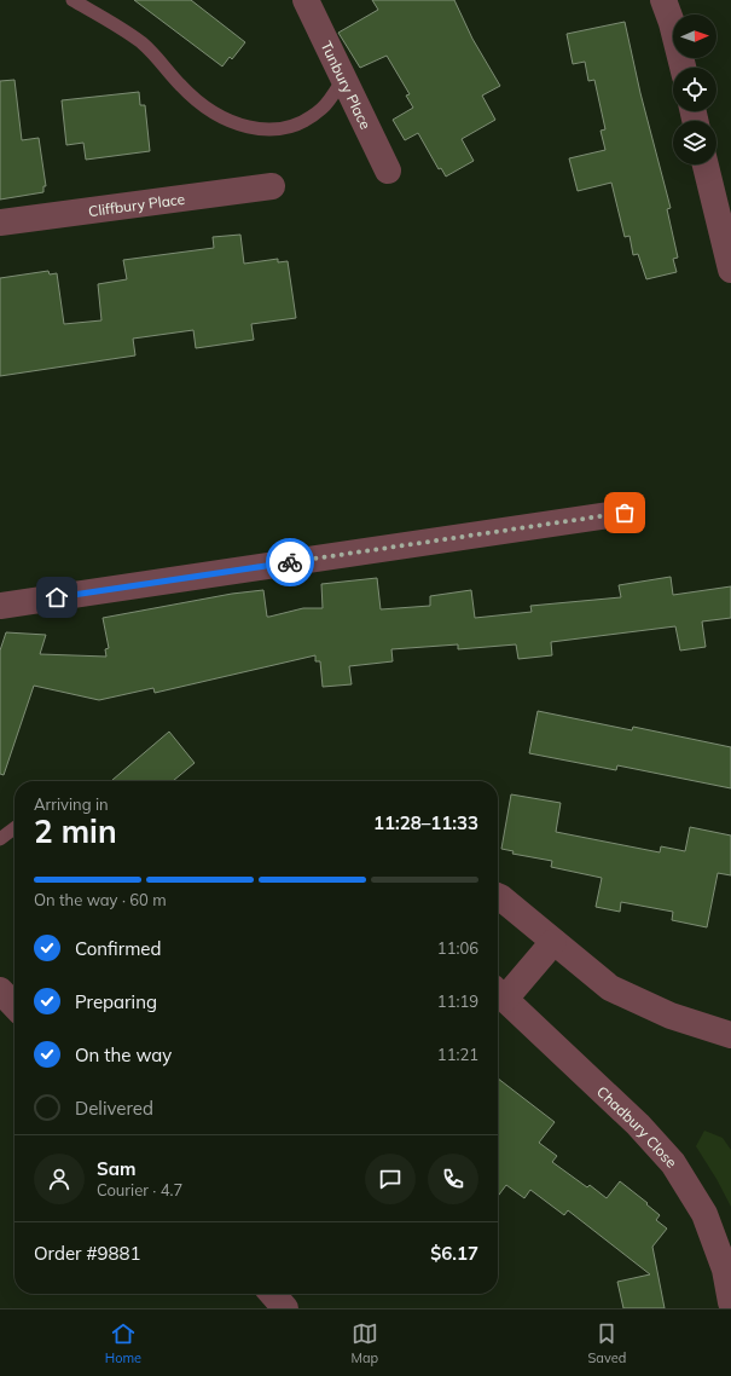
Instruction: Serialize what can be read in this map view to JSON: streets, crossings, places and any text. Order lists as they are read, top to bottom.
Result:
{
  "streets": {
    "street": ["Tunbury Place", "Cliffbury Place", "Chadbury Close"]
  },
  "north": "right",
  "page": {
    "heading": ["2 min", "Arriving in", "11:28–11:33"],
    "panel": [
      "Sam",
      "Courier · 4.7",
      "Order #9881",
      "$6.17"
    ],
    "bar": "On the way · 60 m",
    "list": [
      ["Confirmed", "11:06"],
      ["Preparing", "11:19"],
      ["On the way", "11:21"],
      "Delivered"
    ],
    "tabs": ["Home", "Map", "Saved"]
  }
}
